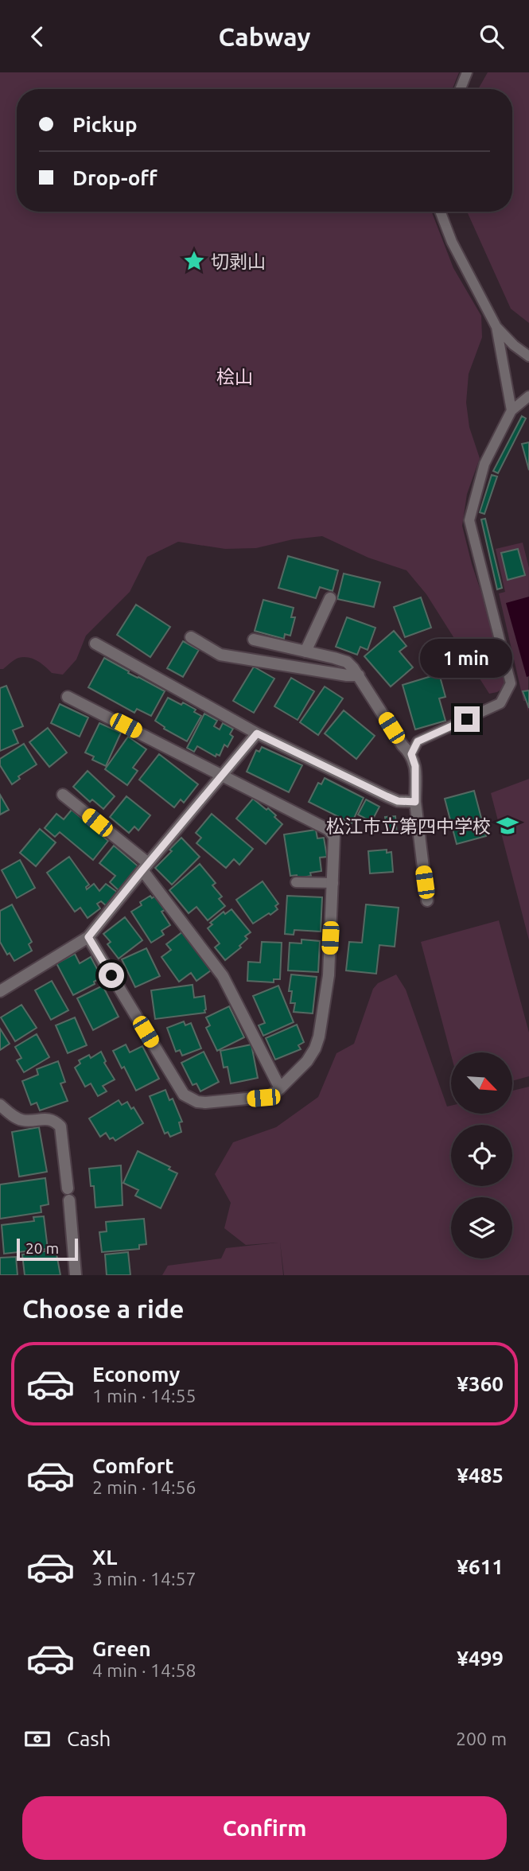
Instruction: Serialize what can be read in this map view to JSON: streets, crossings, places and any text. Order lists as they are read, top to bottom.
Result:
{
  "parks": ["桧山"],
  "places": {
    "place": ["切剥山"],
    "school or university": ["松江市立第四中学校"]
  },
  "scale_bar": "20 m",
  "north": "bottom right",
  "page": {
    "header": "Cabway",
    "banner": ["Pickup", "Drop-off"],
    "bubble": "1 min",
    "scale": "20 m",
    "heading": "Choose a ride",
    "list": [
      {
        "name": "Economy",
        "note": "1 min · 14:55",
        "value": "¥360"
      },
      {
        "name": "Comfort",
        "note": "2 min · 14:56",
        "value": "¥485"
      },
      {
        "name": "XL",
        "note": "3 min · 14:57",
        "value": "¥611"
      },
      {
        "name": "Green",
        "note": "4 min · 14:58",
        "value": "¥499"
      }
    ],
    "pay": ["Cash", "200 m"],
    "buttons": "Confirm"
  }
}
